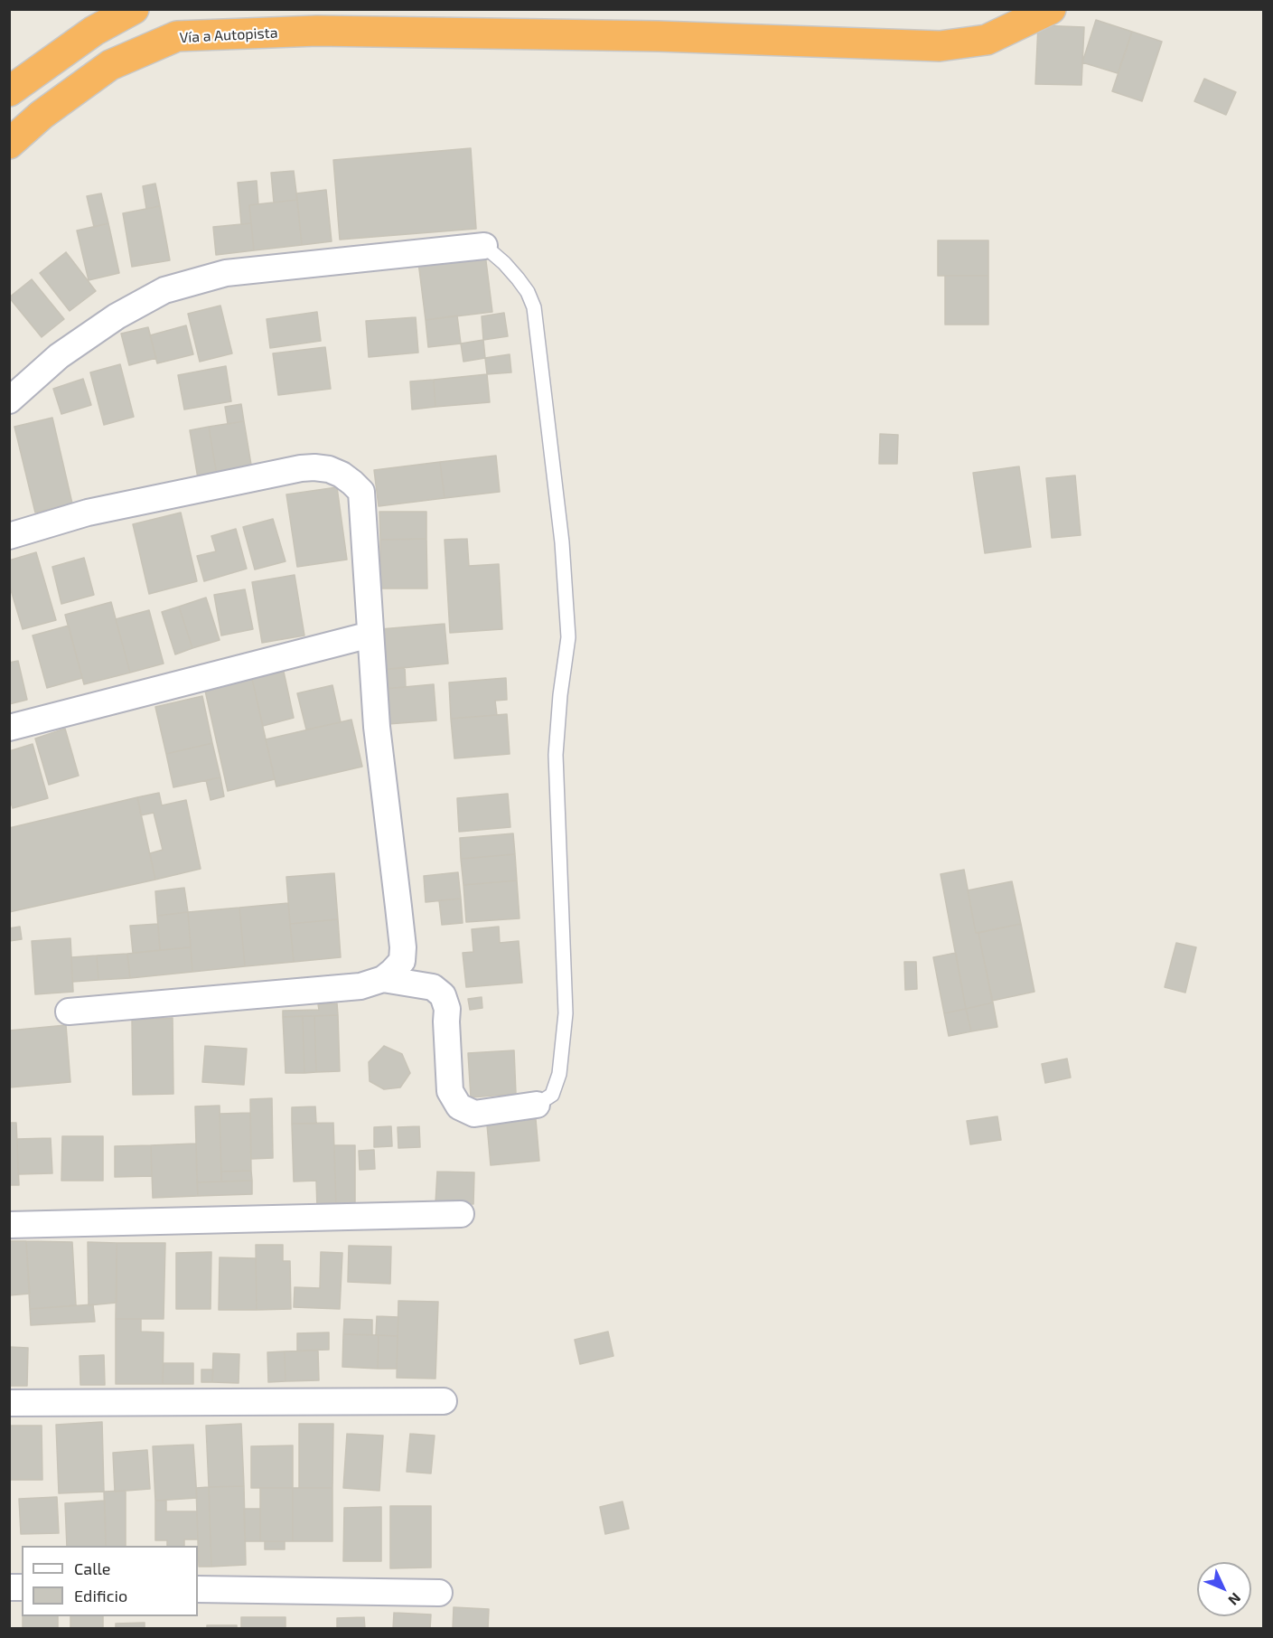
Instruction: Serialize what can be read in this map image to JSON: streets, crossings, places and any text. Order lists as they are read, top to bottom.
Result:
{
  "streets": {
    "highway": ["Vía a Autopista"]
  },
  "legend": ["Calle", "Edificio"],
  "north": "bottom right"
}
